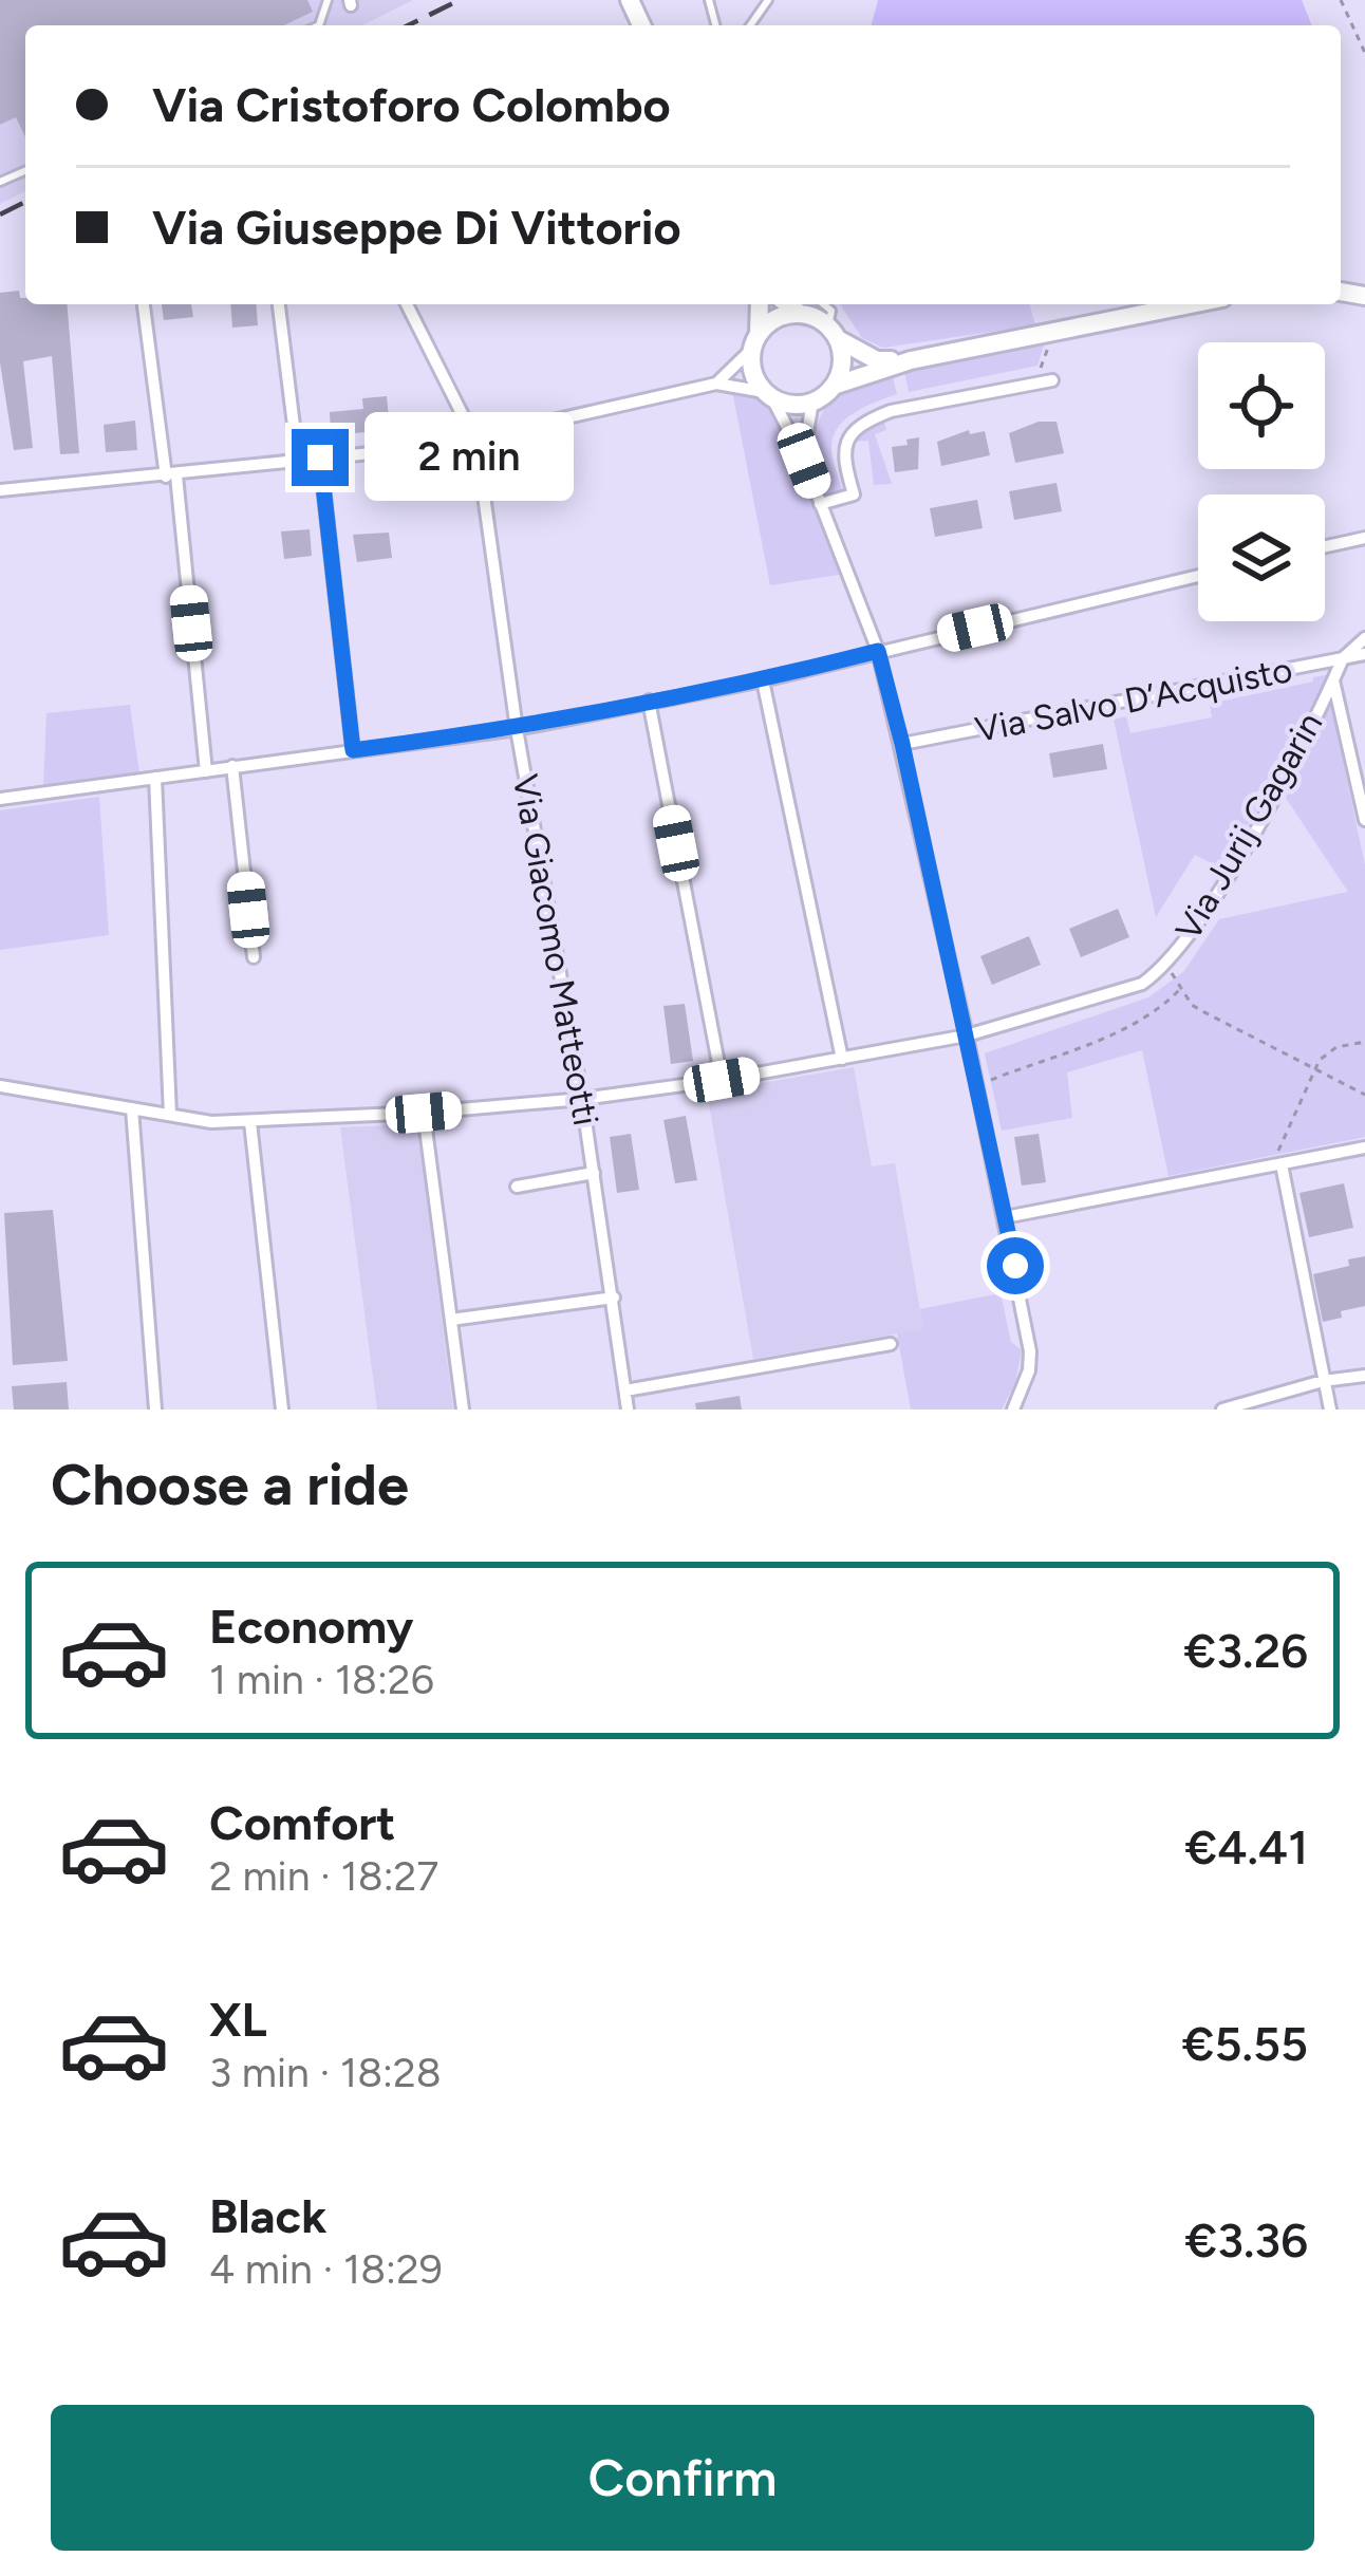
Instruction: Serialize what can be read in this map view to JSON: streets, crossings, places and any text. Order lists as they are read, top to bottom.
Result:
{
  "streets": {
    "street": ["Via Salvo D’Acquisto", "Via Jurij Gagarin", "Via Giacomo Matteotti"]
  },
  "crossings": [
    ["Via Salvo D’Acquisto", "Via Jurij Gagarin"],
    ["Via Jurij Gagarin", "Via Giacomo Matteotti"]
  ],
  "page": {
    "banner": ["Via Cristoforo Colombo", "Via Giuseppe Di Vittorio"],
    "bubble": "2 min",
    "heading": "Choose a ride",
    "list": [
      {
        "name": "Economy",
        "note": "1 min · 18:26",
        "value": "€3.26"
      },
      {
        "name": "Comfort",
        "note": "2 min · 18:27",
        "value": "€4.41"
      },
      {
        "name": "XL",
        "note": "3 min · 18:28",
        "value": "€5.55"
      },
      {
        "name": "Black",
        "note": "4 min · 18:29",
        "value": "€3.36"
      }
    ],
    "buttons": "Confirm"
  }
}
